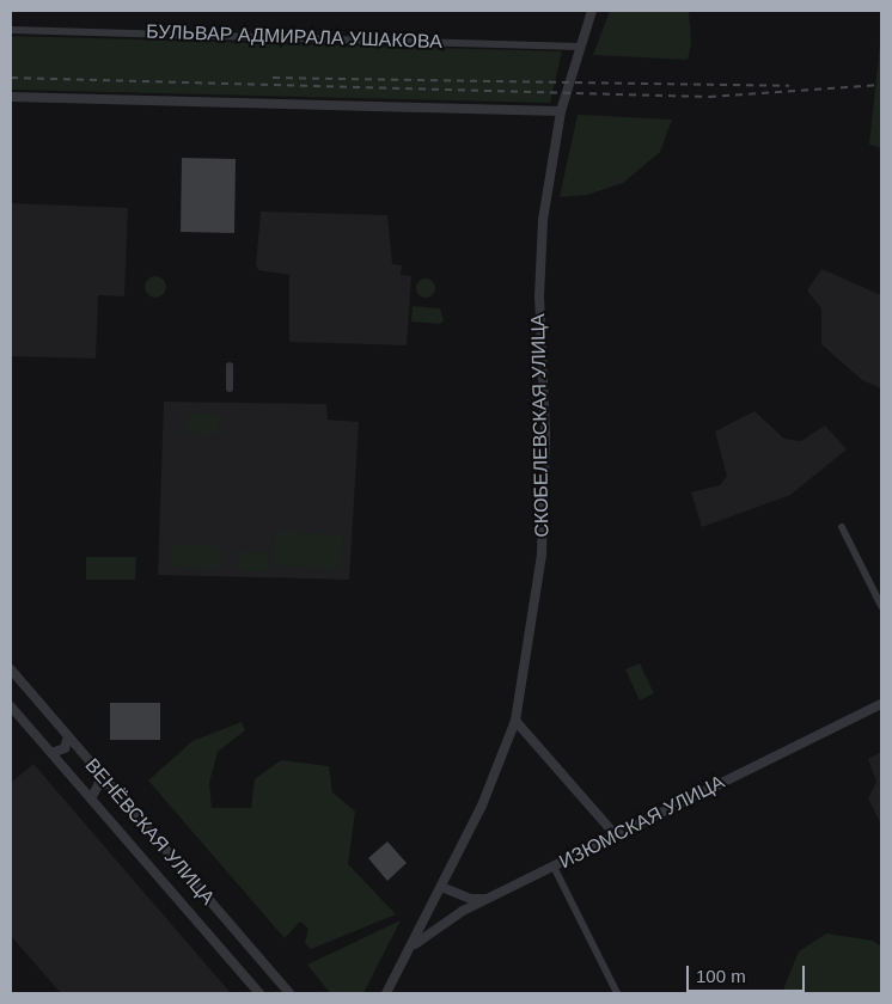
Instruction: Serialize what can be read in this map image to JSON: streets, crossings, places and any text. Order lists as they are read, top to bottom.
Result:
{
  "streets": {
    "street": [
      "БУЛЬВАР АДМИРАЛА УШАКОВА",
      "СКОБЕЛЕВСКАЯ УЛИЦА",
      "ИЗЮМСКАЯ УЛИЦА",
      "ВЕНЁВСКАЯ УЛИЦА"
    ]
  },
  "crossings": [
    ["БУЛЬВАР АДМИРАЛА УШАКОВА", "СКОБЕЛЕВСКАЯ УЛИЦА"],
    ["СКОБЕЛЕВСКАЯ УЛИЦА", "ИЗЮМСКАЯ УЛИЦА"]
  ],
  "scale_bar": "100 m"
}
